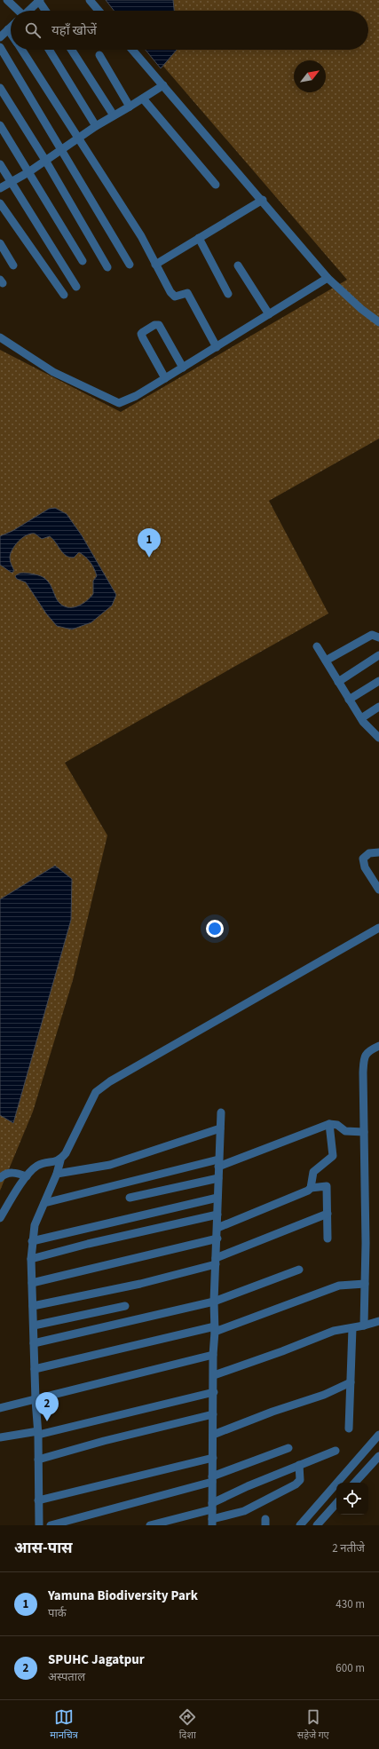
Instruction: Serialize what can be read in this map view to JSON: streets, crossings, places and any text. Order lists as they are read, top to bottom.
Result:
{
  "north": "top right",
  "page": {
    "search": "यहाँ खोजें",
    "pins": ["1", "2"],
    "heading": ["आस-पास", "2 नतीजे"],
    "list": [
      {
        "mark": "1",
        "name": "Yamuna Biodiversity Park",
        "note": "पार्क",
        "value": "430 m"
      },
      {
        "mark": "2",
        "name": "SPUHC Jagatpur",
        "note": "अस्पताल",
        "value": "600 m"
      }
    ],
    "nav": ["मानचित्र", "दिशा", "सहेजे गए"]
  }
}
